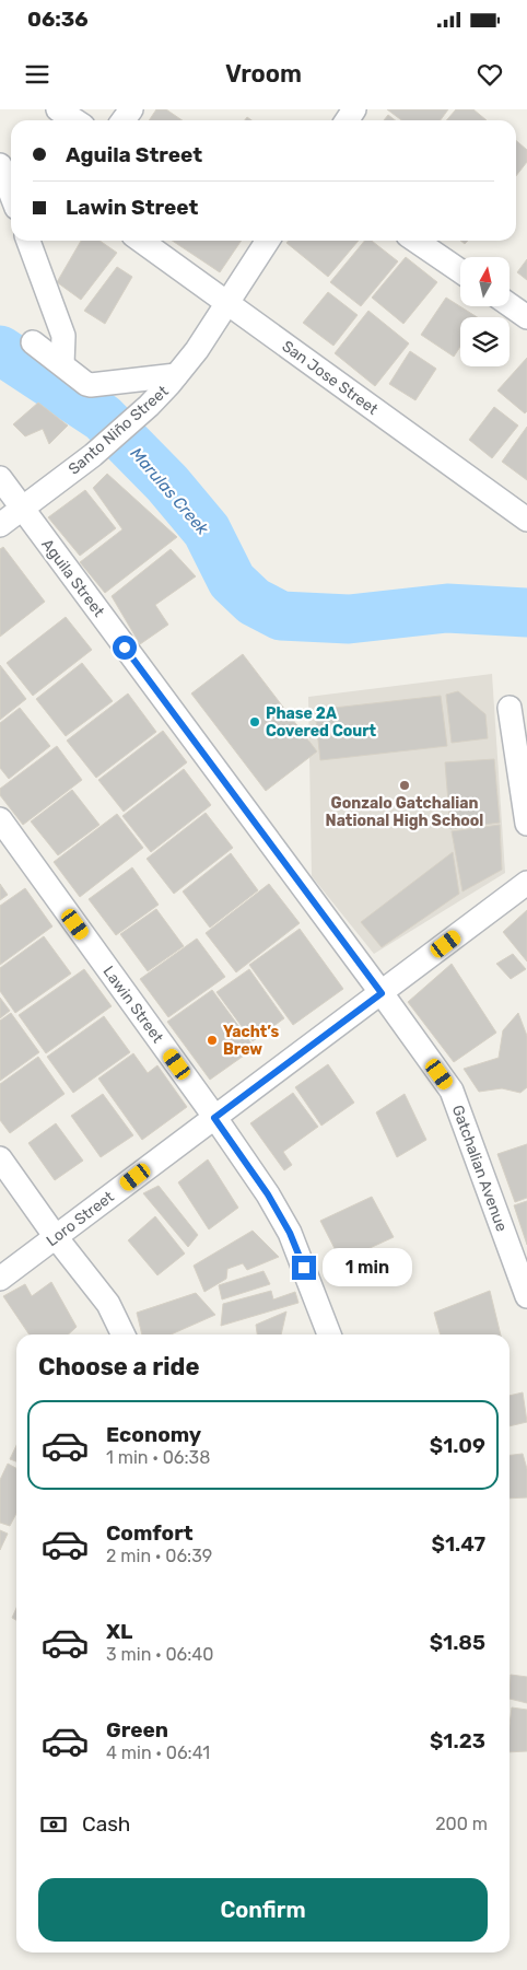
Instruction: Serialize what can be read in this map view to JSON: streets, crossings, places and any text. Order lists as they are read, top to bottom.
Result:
{
  "streets": {
    "street": [
      "San Jose Street",
      "Santo Niño Street",
      "Aguila Street",
      "Lawin Street",
      "Gatchalian Avenue",
      "Loro Street"
    ]
  },
  "crossings": [
    ["San Jose Street", "Santo Niño Street"],
    ["Santo Niño Street", "Aguila Street"],
    ["Aguila Street", "Gatchalian Avenue"],
    ["Aguila Street", "Loro Street"],
    ["Lawin Street", "Loro Street"],
    ["Gatchalian Avenue", "Loro Street"]
  ],
  "water": ["Marulas Creek"],
  "places": ["Phase 2A Covered Court", "Gonzalo Gatchalian National High School", "Yacht’s Brew"],
  "north": "top",
  "page": {
    "status": "06:36",
    "header": "Vroom",
    "banner": ["Aguila Street", "Lawin Street"],
    "bubble": "1 min",
    "heading": "Choose a ride",
    "list": [
      {
        "name": "Economy",
        "note": "1 min · 06:38",
        "value": "$1.09"
      },
      {
        "name": "Comfort",
        "note": "2 min · 06:39",
        "value": "$1.47"
      },
      {
        "name": "XL",
        "note": "3 min · 06:40",
        "value": "$1.85"
      },
      {
        "name": "Green",
        "note": "4 min · 06:41",
        "value": "$1.23"
      }
    ],
    "pay": ["Cash", "200 m"],
    "buttons": "Confirm"
  }
}
